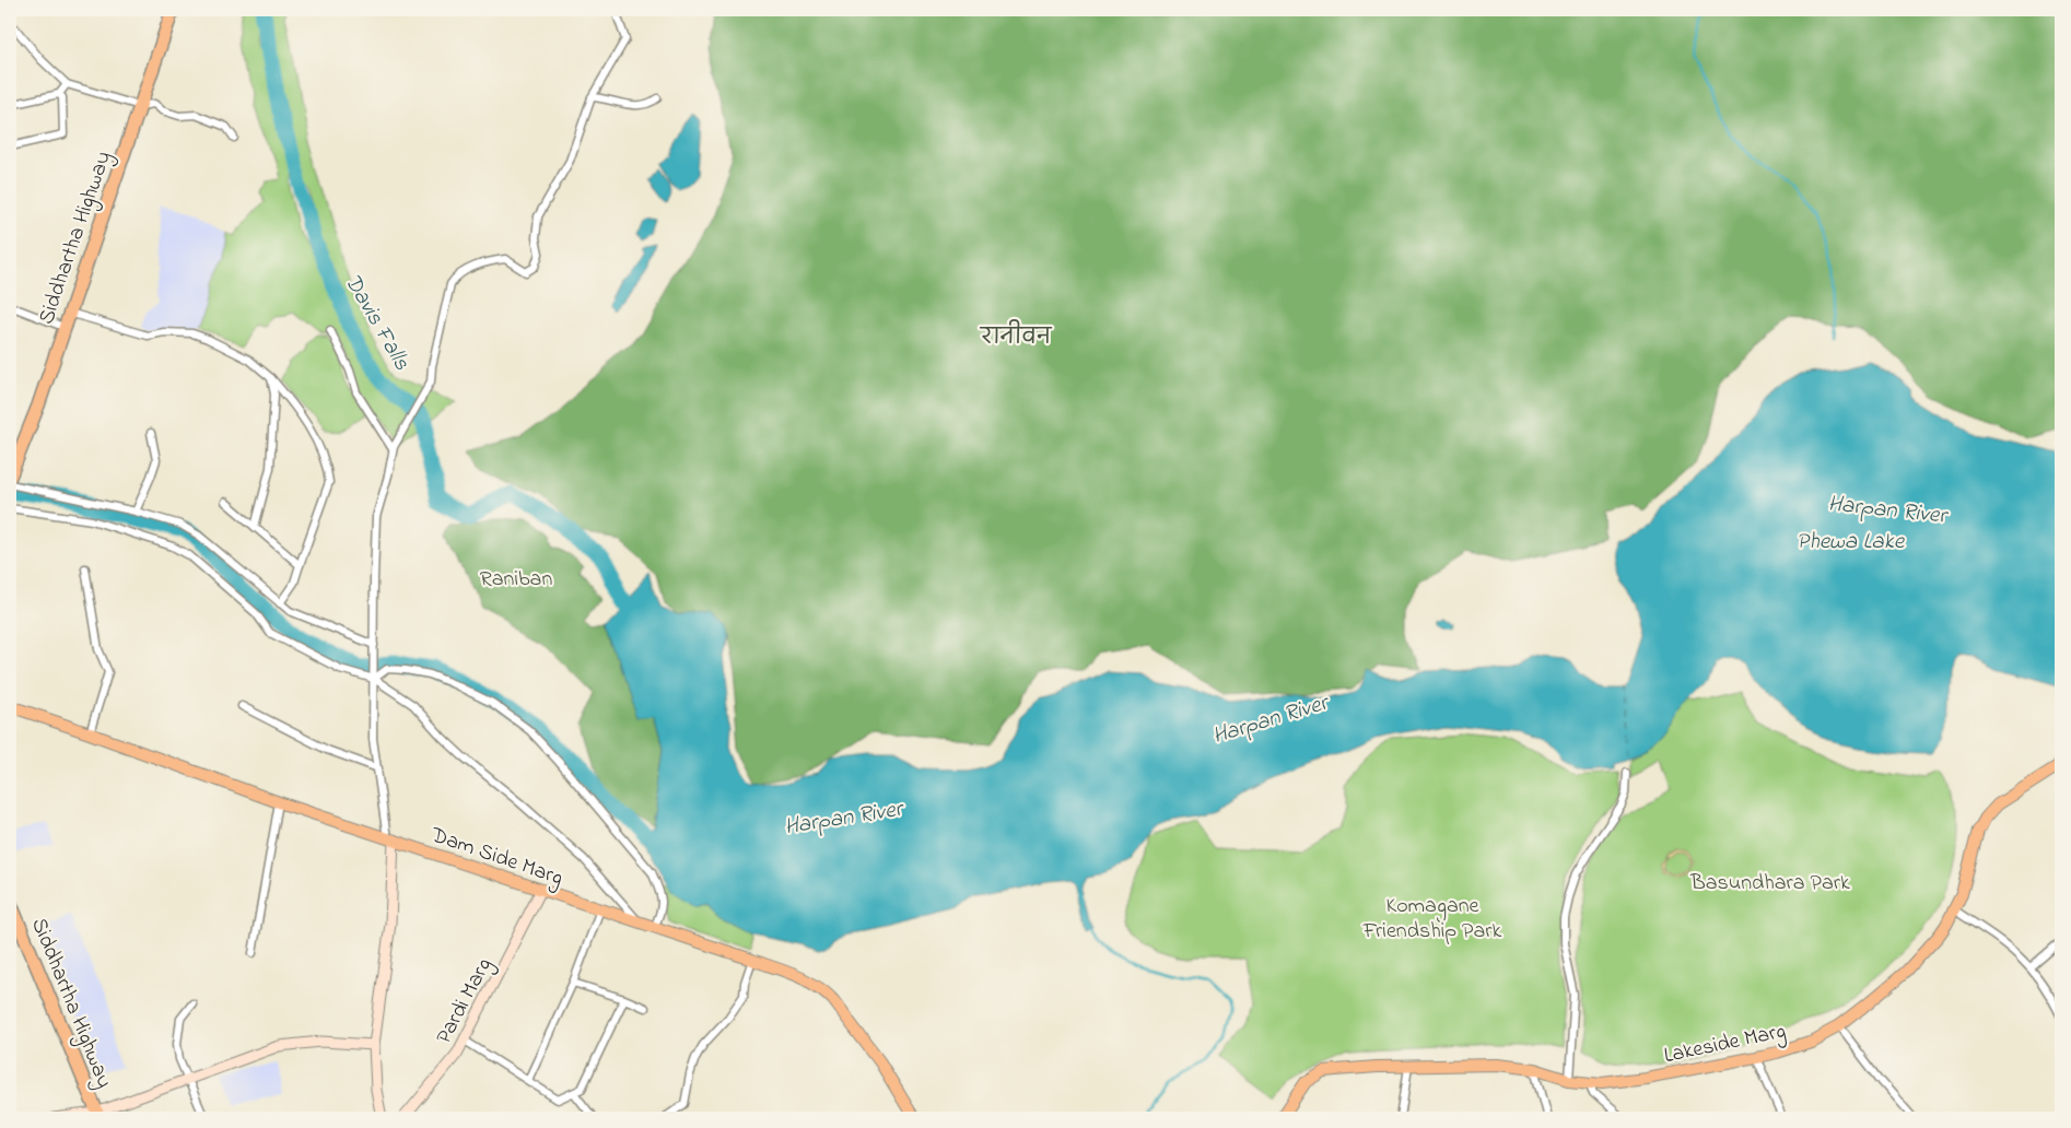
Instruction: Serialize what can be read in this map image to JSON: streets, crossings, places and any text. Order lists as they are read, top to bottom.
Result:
{
  "streets": {
    "highway": ["Siddhartha Highway"],
    "main road": ["Dam Side Marg", "Pardi Marg", "Lakeside Marg"]
  },
  "crossings": [
    ["Dam Side Marg", "Pardi Marg"]
  ],
  "water": ["Davis Falls", "Harpan River", "Phewa Lake"],
  "parks": [
    "रानीवन",
    "Raniban",
    "Basundhara Park",
    "Komagane Friendship Park"
  ]
}
